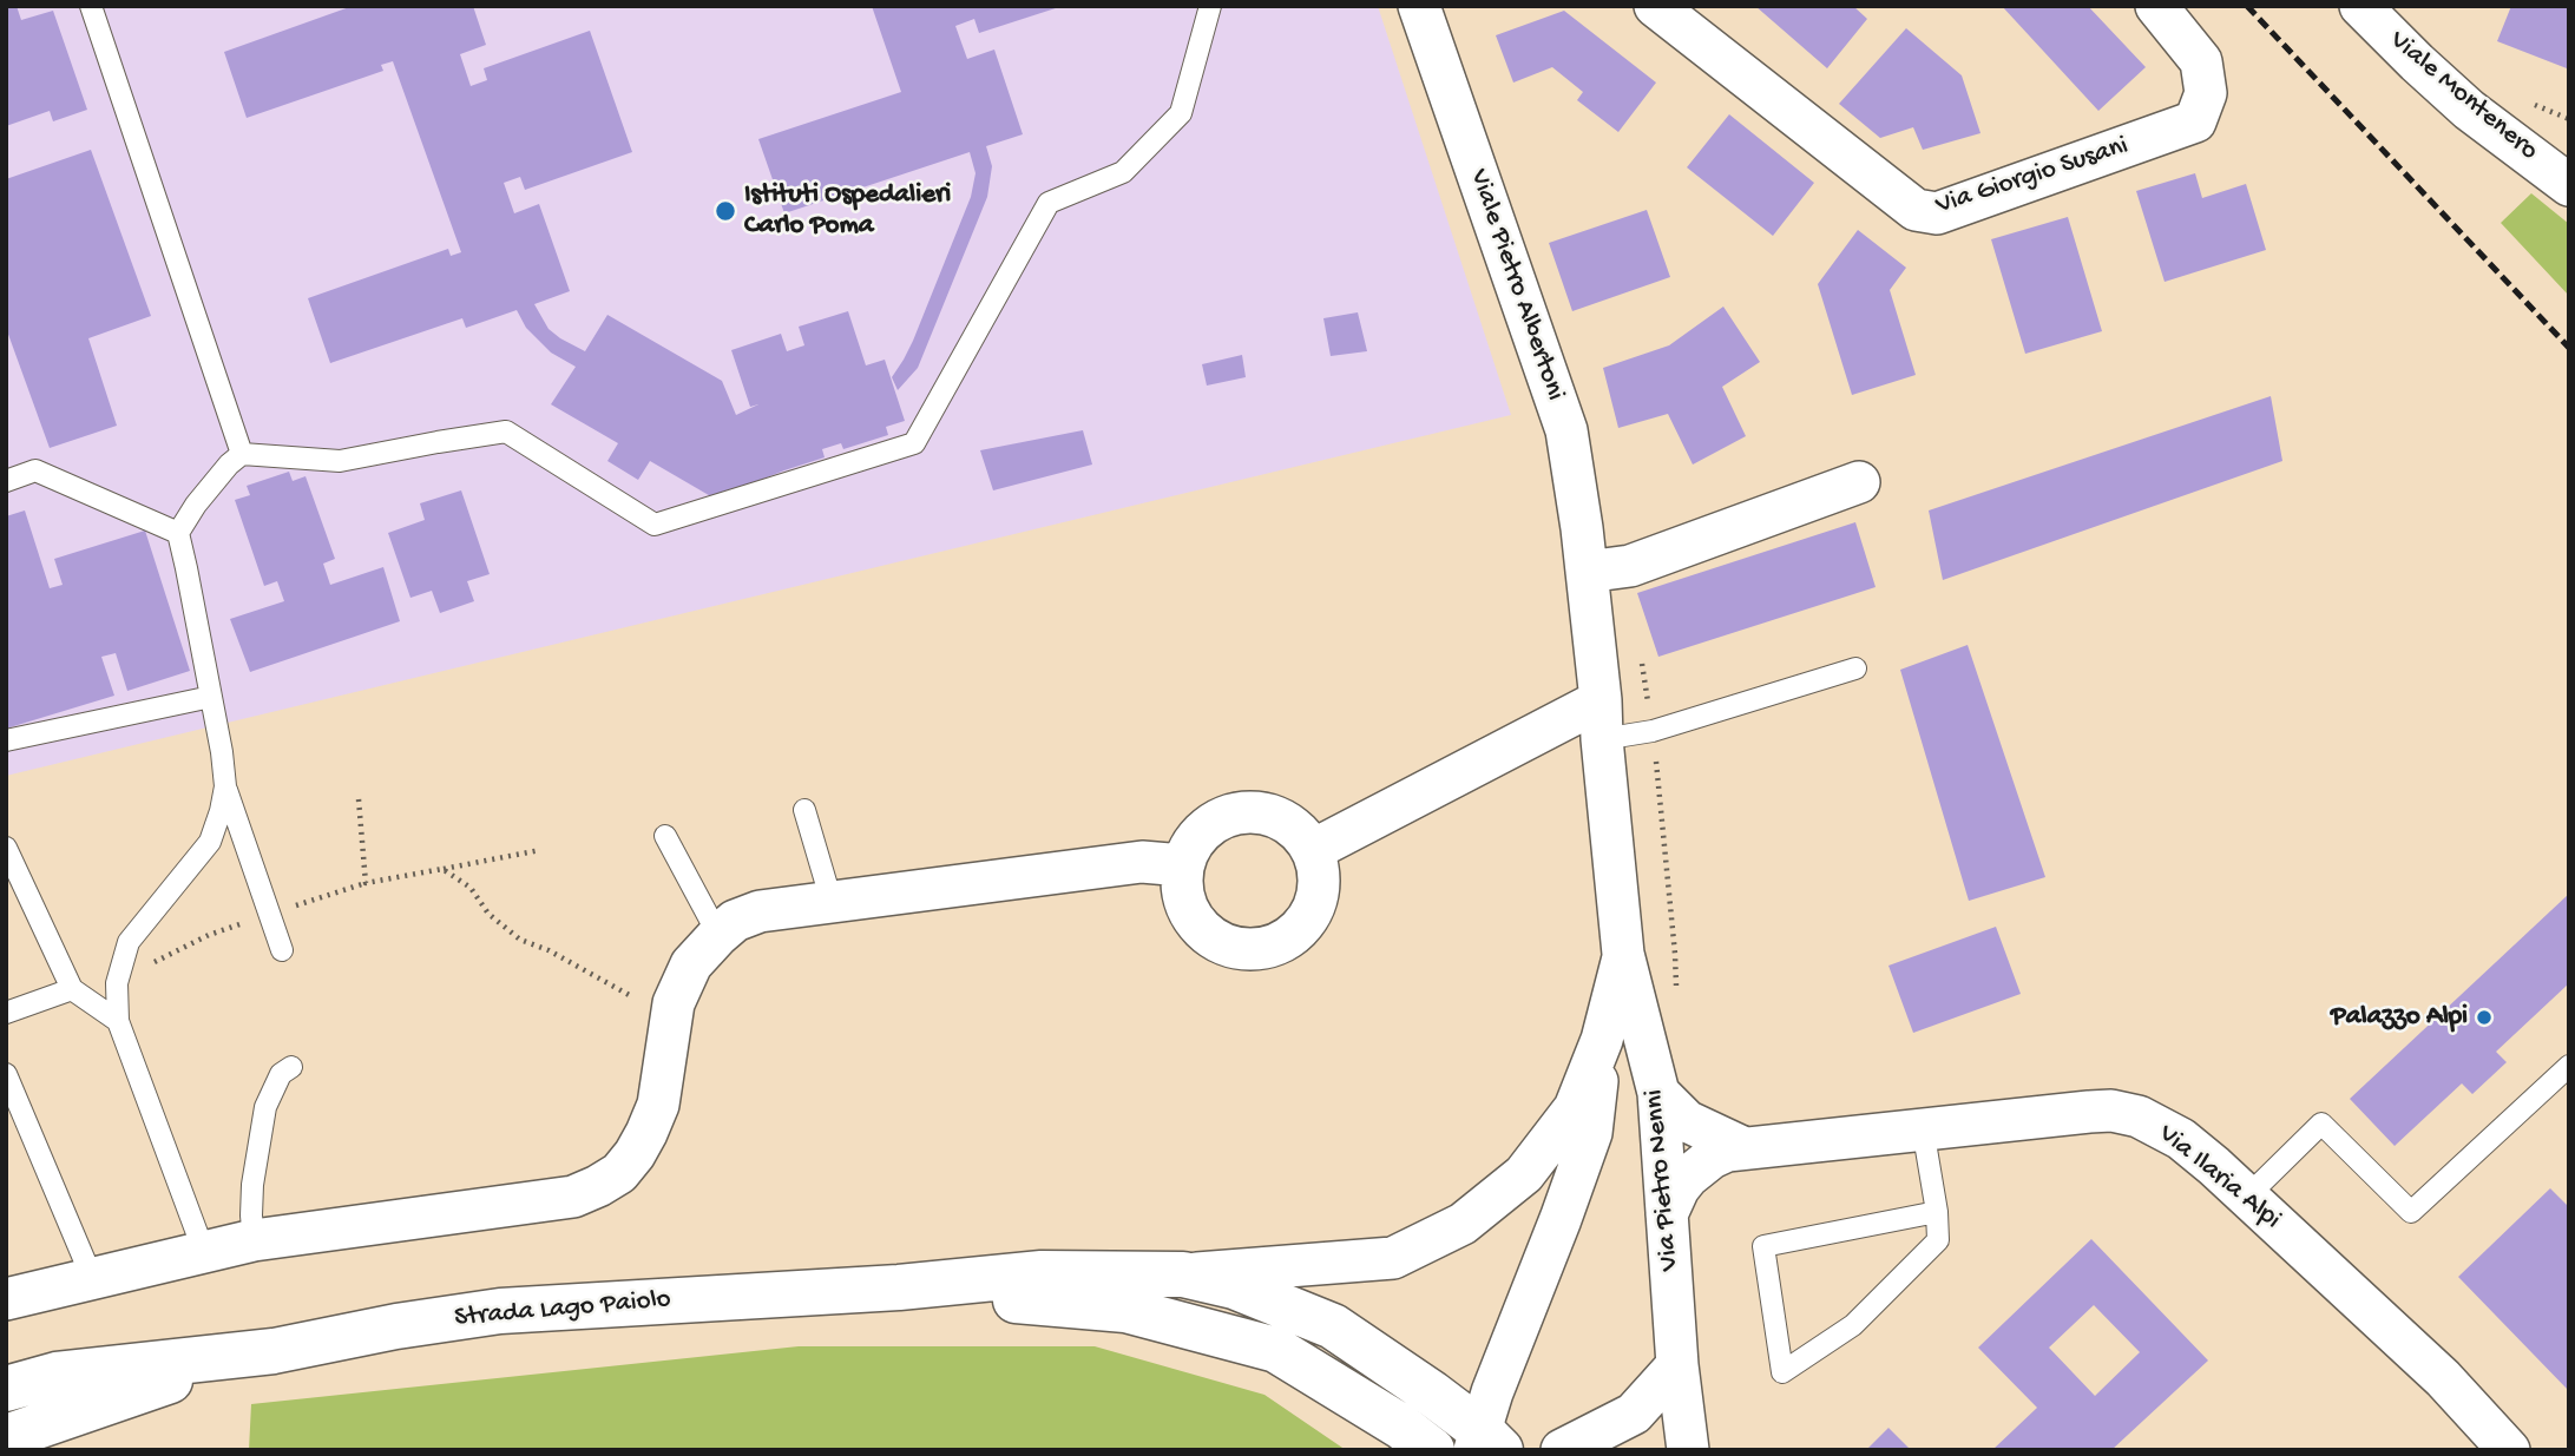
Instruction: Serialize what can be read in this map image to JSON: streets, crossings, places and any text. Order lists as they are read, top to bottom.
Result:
{
  "streets": {
    "street": [
      "Viale Montenero",
      "Via Giorgio Susani",
      "Viale Pietro Albertoni",
      "Via Ilaria Alpi",
      "Via Pietro Nenni",
      "Strada Lago Paiolo"
    ]
  },
  "crossings": [
    ["Viale Pietro Albertoni", "Via Pietro Nenni"],
    ["Via Ilaria Alpi", "Via Pietro Nenni"]
  ],
  "places": ["Istituti Ospedalieri Carlo Poma", "Palazzo Alpi"]
}
